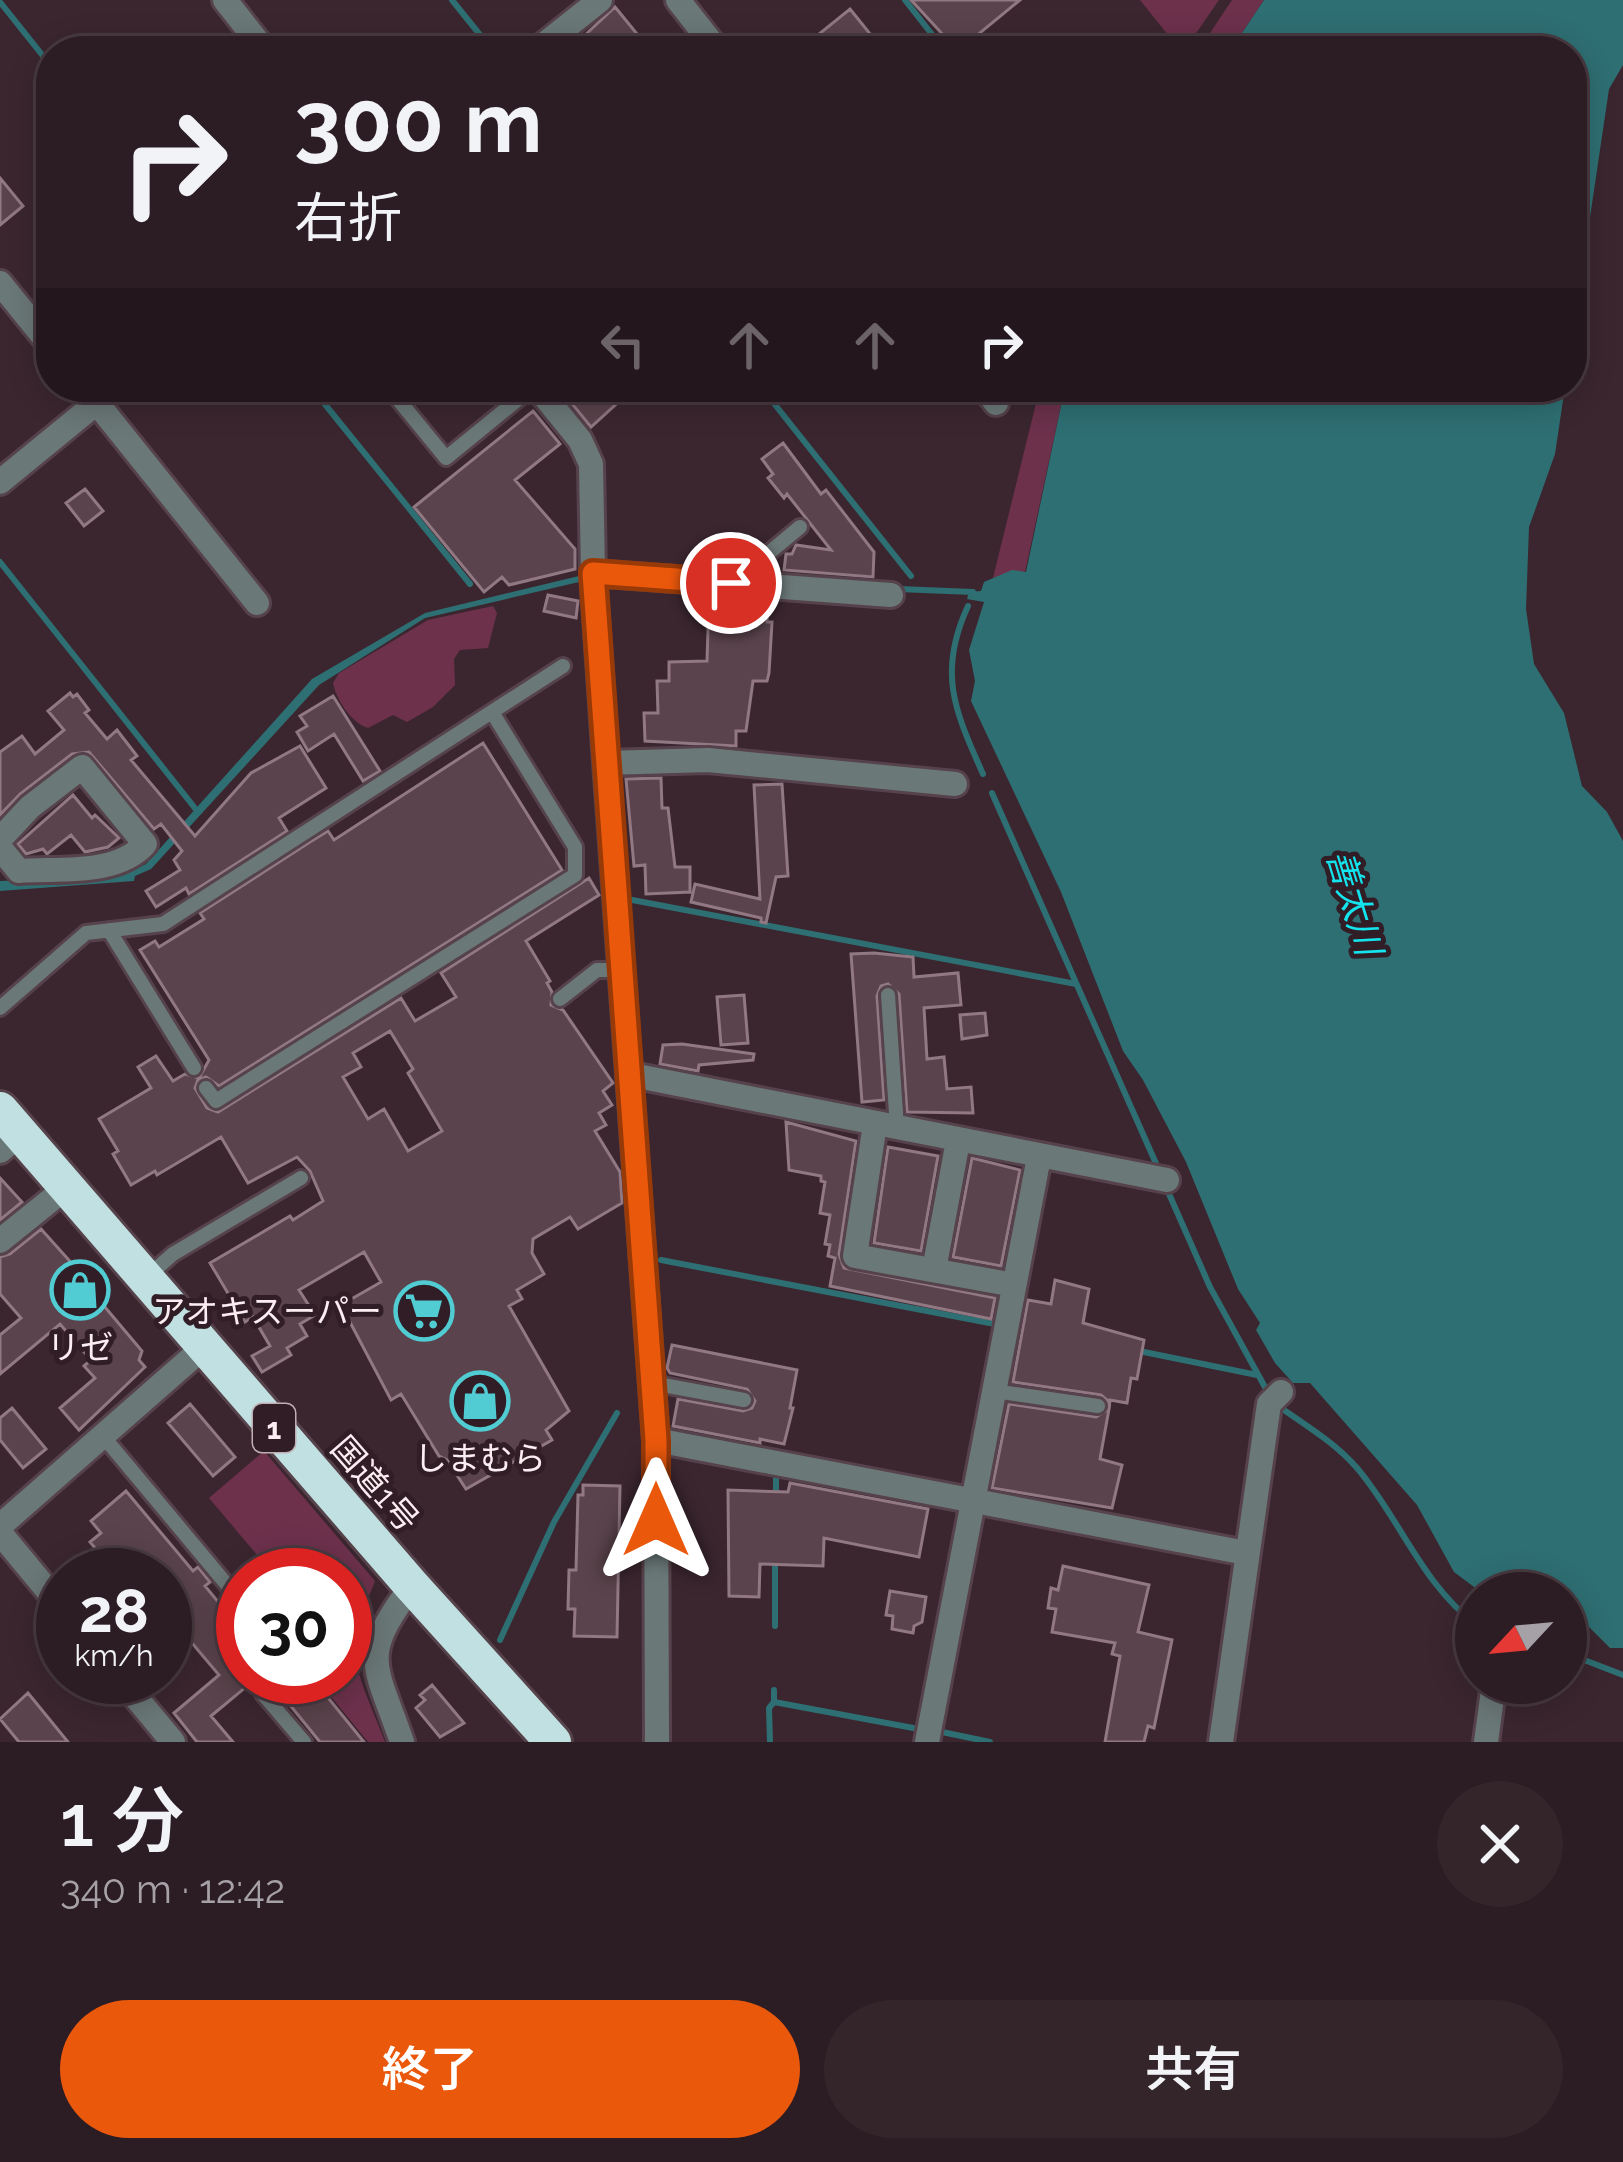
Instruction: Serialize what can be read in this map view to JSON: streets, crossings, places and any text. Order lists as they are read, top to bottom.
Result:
{
  "streets": {
    "highway": ["1", "国道1号"]
  },
  "water": ["善太川"],
  "places": {
    "shop": ["リゼ", "しまむら"],
    "supermarket": ["アオキスーパー"]
  },
  "north": "bottom left",
  "page": {
    "turn": ["300 m", "右折"],
    "speed": "28 km/h",
    "limit": "30",
    "heading": ["1 分", "340 m · 12:42"],
    "buttons": ["終了", "共有"]
  }
}
